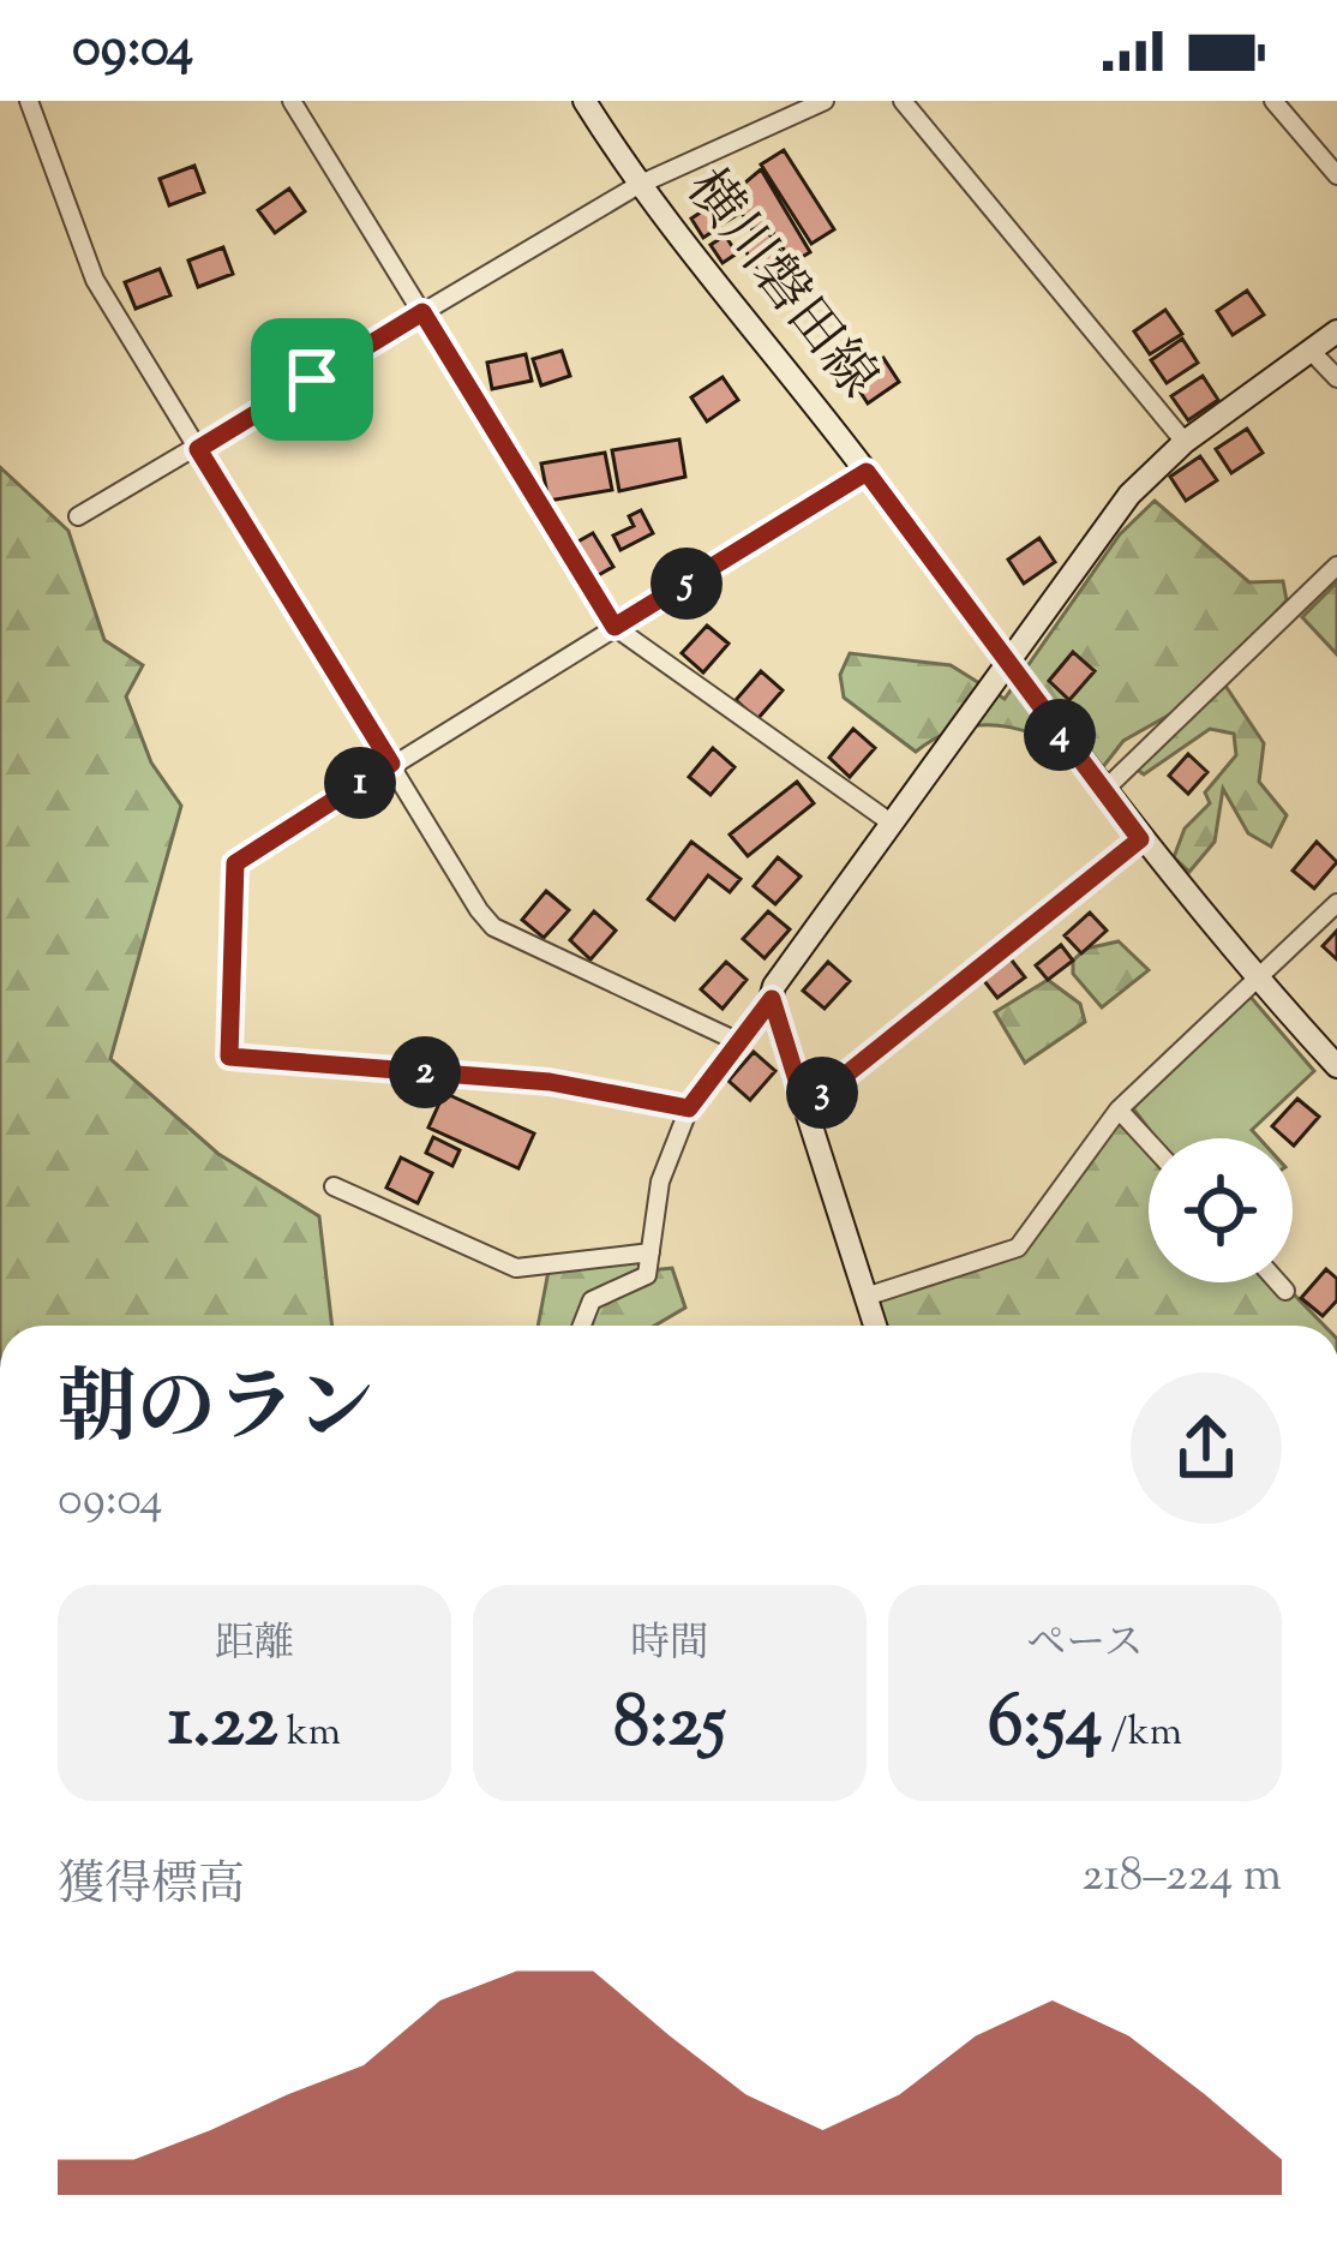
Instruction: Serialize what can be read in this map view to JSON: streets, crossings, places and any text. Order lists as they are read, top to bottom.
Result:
{
  "streets": {
    "street": ["横川磐田線"]
  },
  "page": {
    "status": "09:04",
    "pins": [
      "5",
      "4",
      "1",
      "2",
      "3"
    ],
    "heading": ["朝のラン", "09:04"],
    "stats": [
      ["距離", "1.22 km"],
      ["時間", "8:25"],
      ["ペース", "6:54 /km"]
    ],
    "chart": ["獲得標高", "218–224 m"]
  }
}
